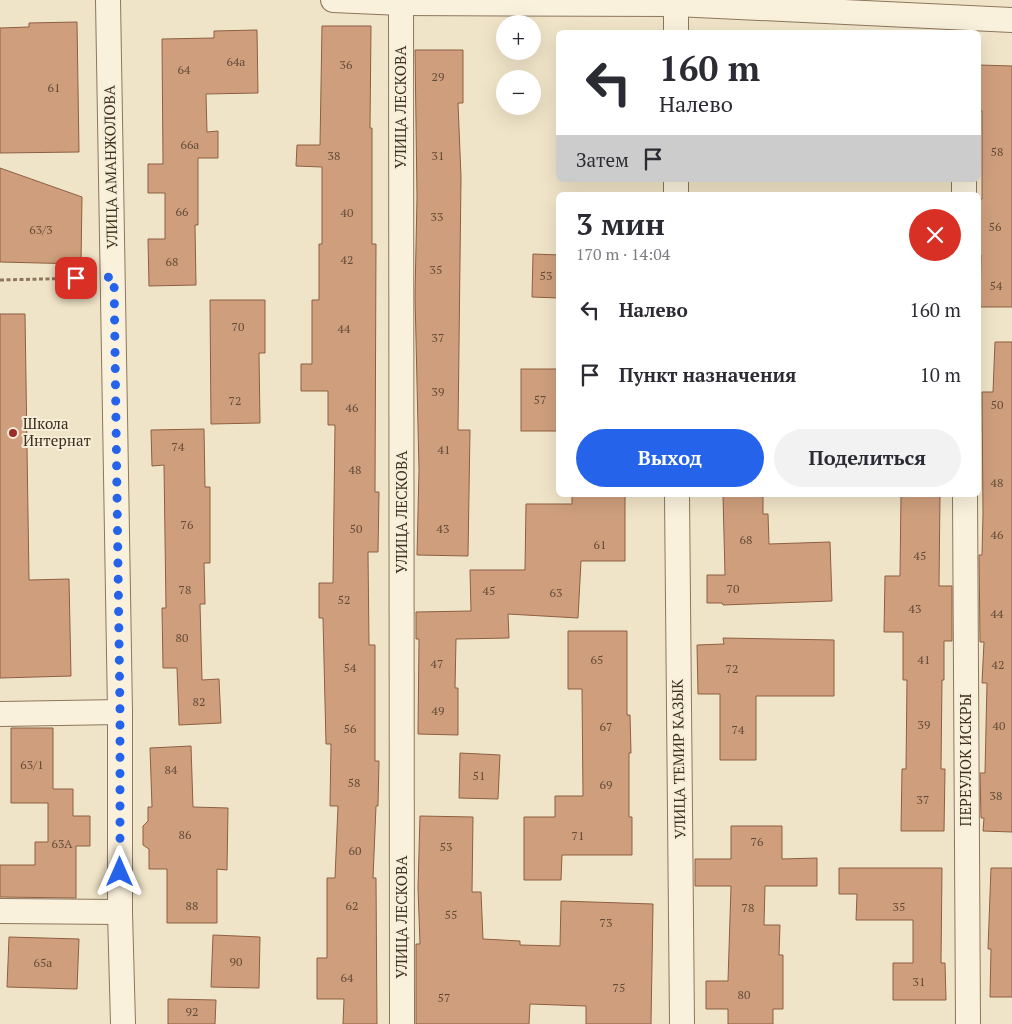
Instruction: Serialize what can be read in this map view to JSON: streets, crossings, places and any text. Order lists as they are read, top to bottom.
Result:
{
  "streets": {
    "street": [
      "УЛИЦА ЛЕСКОВА",
      "УЛИЦА АМАНЖОЛОВА",
      "УЛИЦА ТЕМИР КАЗЫК",
      "ПЕРЕУЛОК ИСКРЫ"
    ]
  },
  "places": ["Школа Интернат"],
  "house_numbers": [
    "64а",
    "36",
    "64",
    "29",
    "61",
    "66а",
    "58",
    "38",
    "31",
    "66",
    "40",
    "33",
    "56",
    "63/3",
    "42",
    "68",
    "35",
    "53",
    "54",
    "70",
    "44",
    "37",
    "39",
    "57",
    "72",
    "50",
    "46",
    "74",
    "41",
    "48",
    "48",
    "76",
    "50",
    "43",
    "46",
    "68",
    "61",
    "45",
    "70",
    "78",
    "45",
    "63",
    "52",
    "43",
    "44",
    "80",
    "65",
    "41",
    "47",
    "42",
    "54",
    "72",
    "82",
    "49",
    "39",
    "40",
    "67",
    "56",
    "74",
    "63/1",
    "84",
    "51",
    "58",
    "69",
    "38",
    "37",
    "86",
    "71",
    "76",
    "63А",
    "53",
    "60",
    "88",
    "62",
    "35",
    "78",
    "55",
    "73",
    "90",
    "65а",
    "64",
    "31",
    "75",
    "80",
    "57",
    "92"
  ],
  "page": {
    "map_buttons": ["+", "−"],
    "turn": ["160 m", "Налево"],
    "then": "Затем",
    "heading": ["3 мин", "170 m · 14:04"],
    "list": [
      {
        "name": "Налево",
        "value": "160 m"
      },
      {
        "name": "Пункт назначения",
        "value": "10 m"
      }
    ],
    "buttons": ["Выход", "Поделиться"]
  }
}
